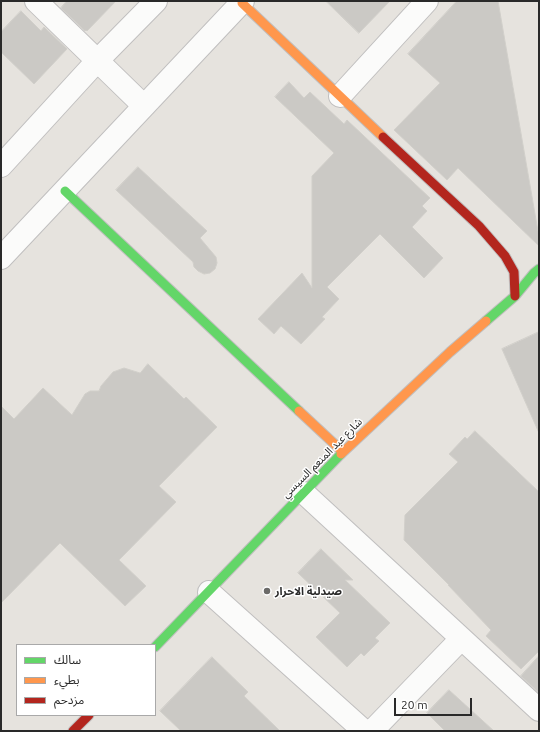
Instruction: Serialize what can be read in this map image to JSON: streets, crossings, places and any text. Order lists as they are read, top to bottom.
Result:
{
  "streets": {
    "street": ["شارع عبد المنعم السيسي"]
  },
  "places": ["صيدلية الاحرار"],
  "legend": ["سالك", "بطيء", "مزدحم"],
  "scale_bar": "20 m"
}
